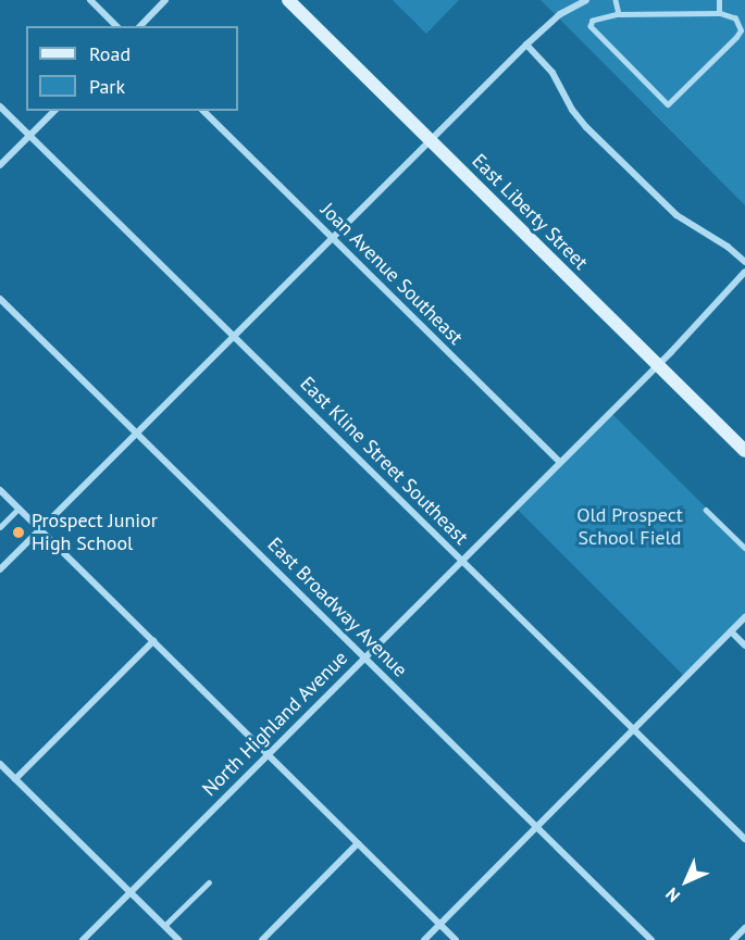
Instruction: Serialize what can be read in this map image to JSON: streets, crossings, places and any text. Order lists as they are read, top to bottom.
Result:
{
  "streets": {
    "street": [
      "East Liberty Street",
      "Joan Avenue Southeast",
      "East Kline Street Southeast",
      "East Broadway Avenue",
      "North Highland Avenue"
    ]
  },
  "crossings": [
    ["East Liberty Street", "North Highland Avenue"],
    ["Joan Avenue Southeast", "North Highland Avenue"],
    ["East Kline Street Southeast", "North Highland Avenue"],
    ["East Broadway Avenue", "North Highland Avenue"]
  ],
  "parks": ["Old Prospect School Field"],
  "places": ["Prospect Junior High School"],
  "legend": ["Road", "Park"],
  "north": "bottom left"
}
